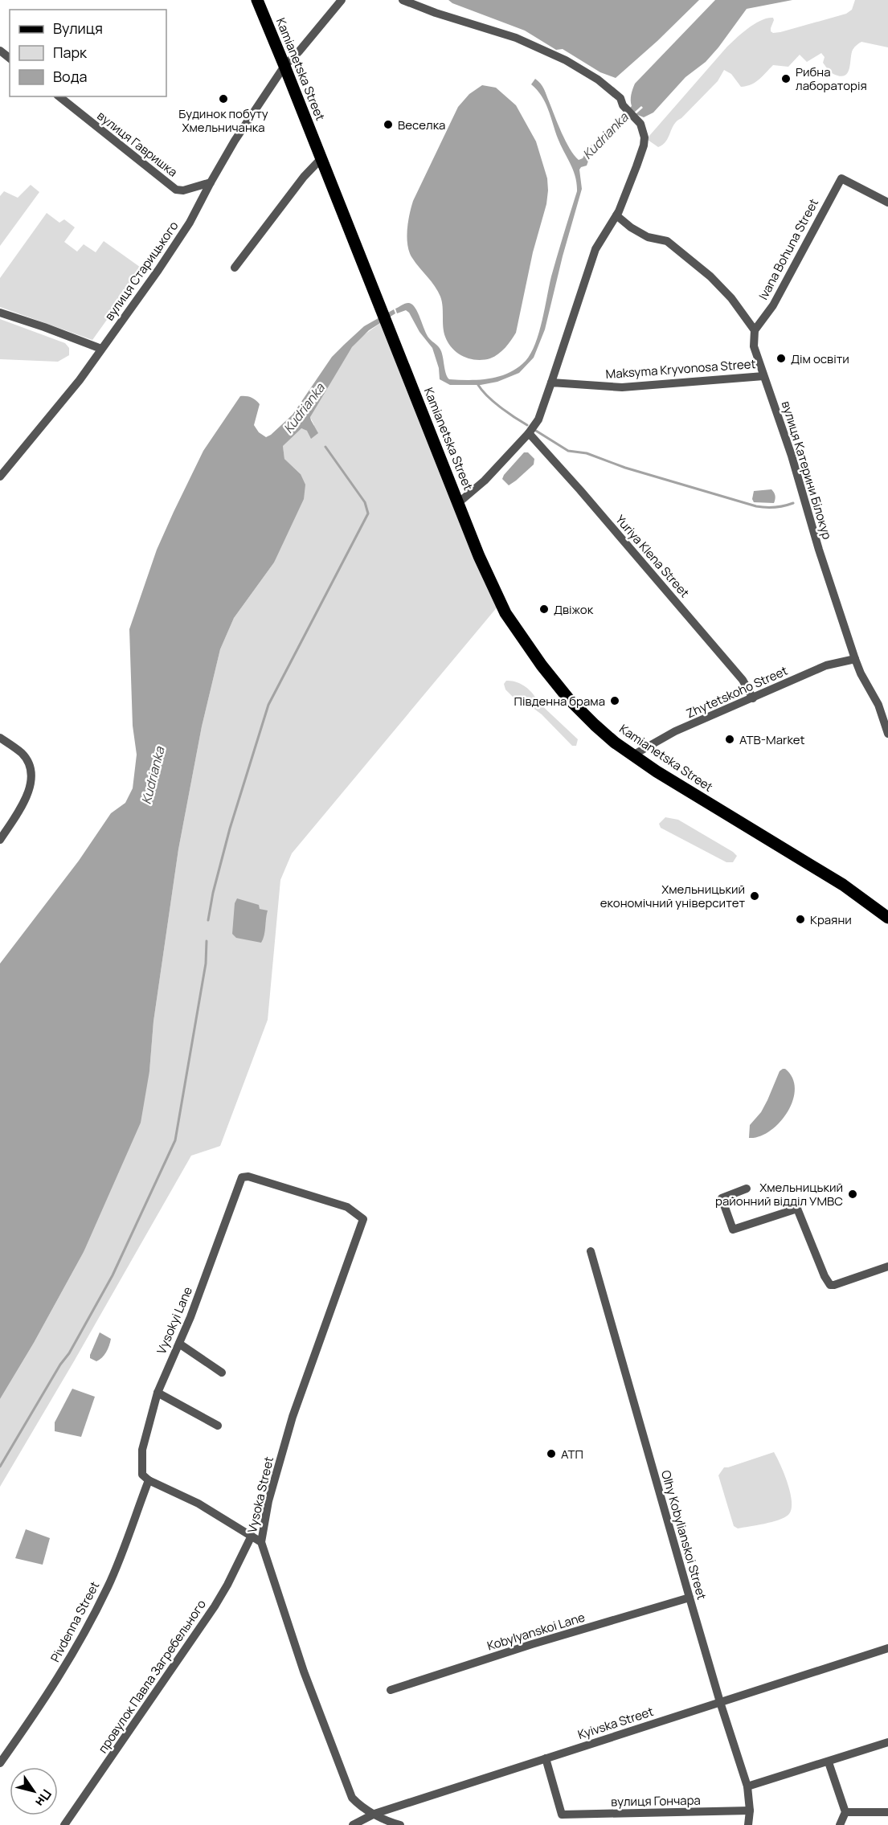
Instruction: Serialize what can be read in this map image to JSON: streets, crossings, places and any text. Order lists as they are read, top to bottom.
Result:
{
  "streets": {
    "main road": ["Kamianetska Street"],
    "street": [
      "вулиця Гавришка",
      "Ivana Bohuna Street",
      "вулиця Старицького",
      "Maksyma Kryvonosa Street",
      "вулиця Катерини Білокур",
      "Yuriya Klena Street",
      "Zhytetskoho Street",
      "Vysokyi Lane",
      "Vysoka Street",
      "Olhy Kobylianskoi Street",
      "Pivdenna Street",
      "Kobylyanskoi Lane",
      "провулок Павла Загребельного",
      "Kyivska Street",
      "вулиця Гончара"
    ]
  },
  "crossings": [
    ["Kamianetska Street", "вулиця Старицького"],
    ["Kamianetska Street", "Zhytetskoho Street"],
    ["вулиця Гавришка", "вулиця Старицького"],
    ["Ivana Bohuna Street", "вулиця Катерини Білокур"],
    ["Maksyma Kryvonosa Street", "вулиця Катерини Білокур"],
    ["вулиця Катерини Білокур", "Zhytetskoho Street"],
    ["Yuriya Klena Street", "Zhytetskoho Street"],
    ["Vysokyi Lane", "Vysoka Street"],
    ["Vysokyi Lane", "Pivdenna Street"],
    ["Vysoka Street", "Kyivska Street"],
    ["Olhy Kobylianskoi Street", "Kobylyanskoi Lane"],
    ["Olhy Kobylianskoi Street", "Kyivska Street"],
    ["Olhy Kobylianskoi Street", "вулиця Гончара"],
    ["Kyivska Street", "вулиця Гончара"]
  ],
  "water": ["Kudrianka"],
  "places": [
    "Рибна лабораторія",
    "Будинок побуту Хмельничанка",
    "Веселка",
    "Дім освіти",
    "Двіжок",
    "Південна брама",
    "ATB-Market",
    "Хмельницький економічний університет",
    "Краяни",
    "Хмельницький районний відділ УМВС",
    "АТП"
  ],
  "legend": ["Вулиця", "Парк", "Вода"],
  "north": "bottom right"
}
